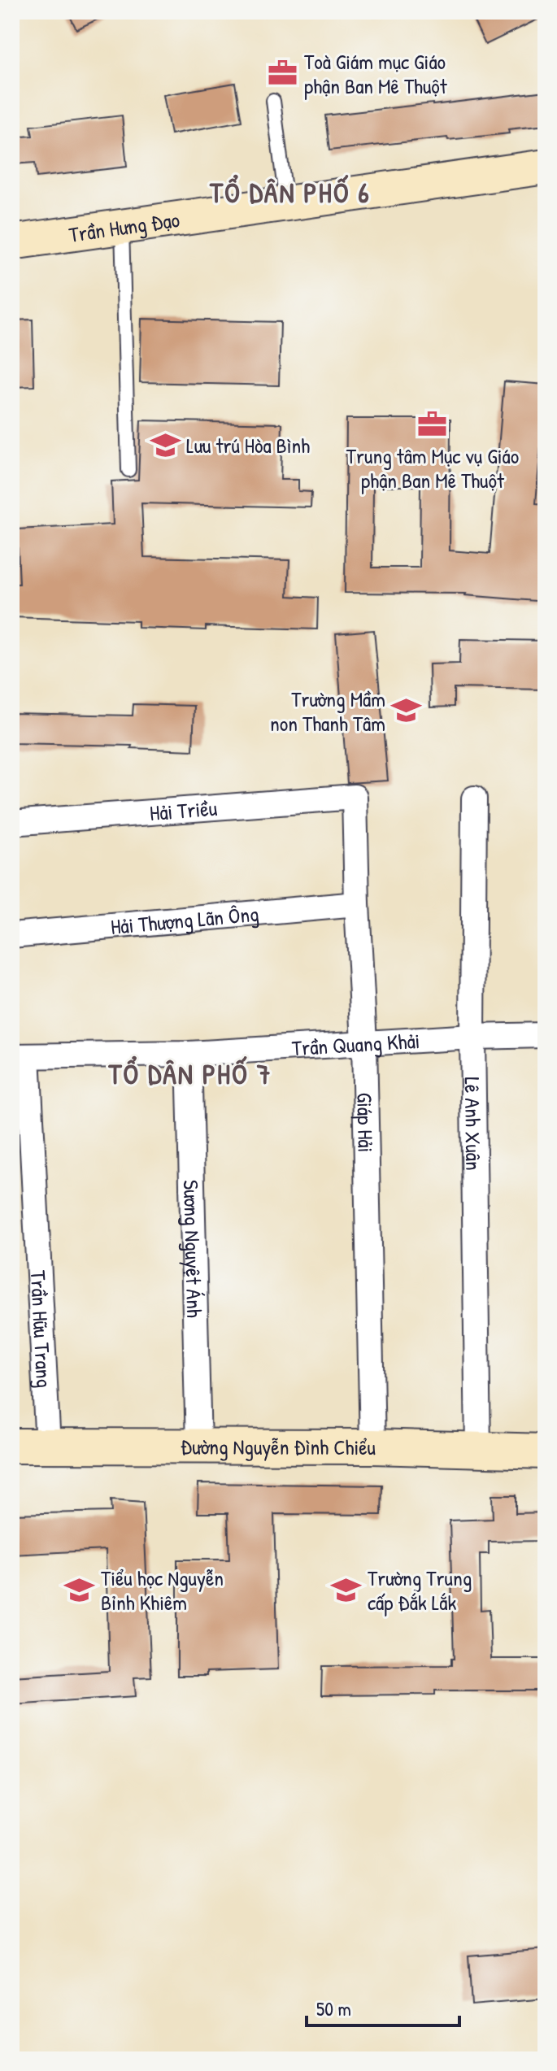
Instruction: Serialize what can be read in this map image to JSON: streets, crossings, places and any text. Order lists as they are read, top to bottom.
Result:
{
  "streets": {
    "street": [
      "Trần Hưng Đạo",
      "Hải Triều",
      "Hải Thượng Lãn Ông",
      "Trần Quang Khải",
      "Giáp Hải",
      "Lê Anh Xuân",
      "Sương Nguyệt Ánh",
      "Trần Hữu Trang",
      "Đường Nguyễn Đình Chiểu"
    ]
  },
  "crossings": [
    ["Hải Triều", "Giáp Hải"],
    ["Hải Thượng Lãn Ông", "Giáp Hải"],
    ["Trần Quang Khải", "Giáp Hải"],
    ["Trần Quang Khải", "Lê Anh Xuân"],
    ["Trần Quang Khải", "Sương Nguyệt Ánh"],
    ["Trần Quang Khải", "Trần Hữu Trang"],
    ["Giáp Hải", "Đường Nguyễn Đình Chiểu"],
    ["Lê Anh Xuân", "Đường Nguyễn Đình Chiểu"],
    ["Sương Nguyệt Ánh", "Đường Nguyễn Đình Chiểu"],
    ["Trần Hữu Trang", "Đường Nguyễn Đình Chiểu"]
  ],
  "districts": ["TỔ DÂN PHỐ 6", "TỔ DÂN PHỐ 7"],
  "places": {
    "office": ["Toà Giám mục Giáo phận Ban Mê Thuột", "Trung tâm Mục vụ Giáo phận Ban Mê Thuột"],
    "school or university": [
      "Lưu trú Hòa Bình",
      "Trường Mầm non Thanh Tâm",
      "Tiểu học Nguyễn Bỉnh Khiêm",
      "Trường Trung cấp Đắk Lắk"
    ]
  },
  "scale_bar": "50 m"
}
